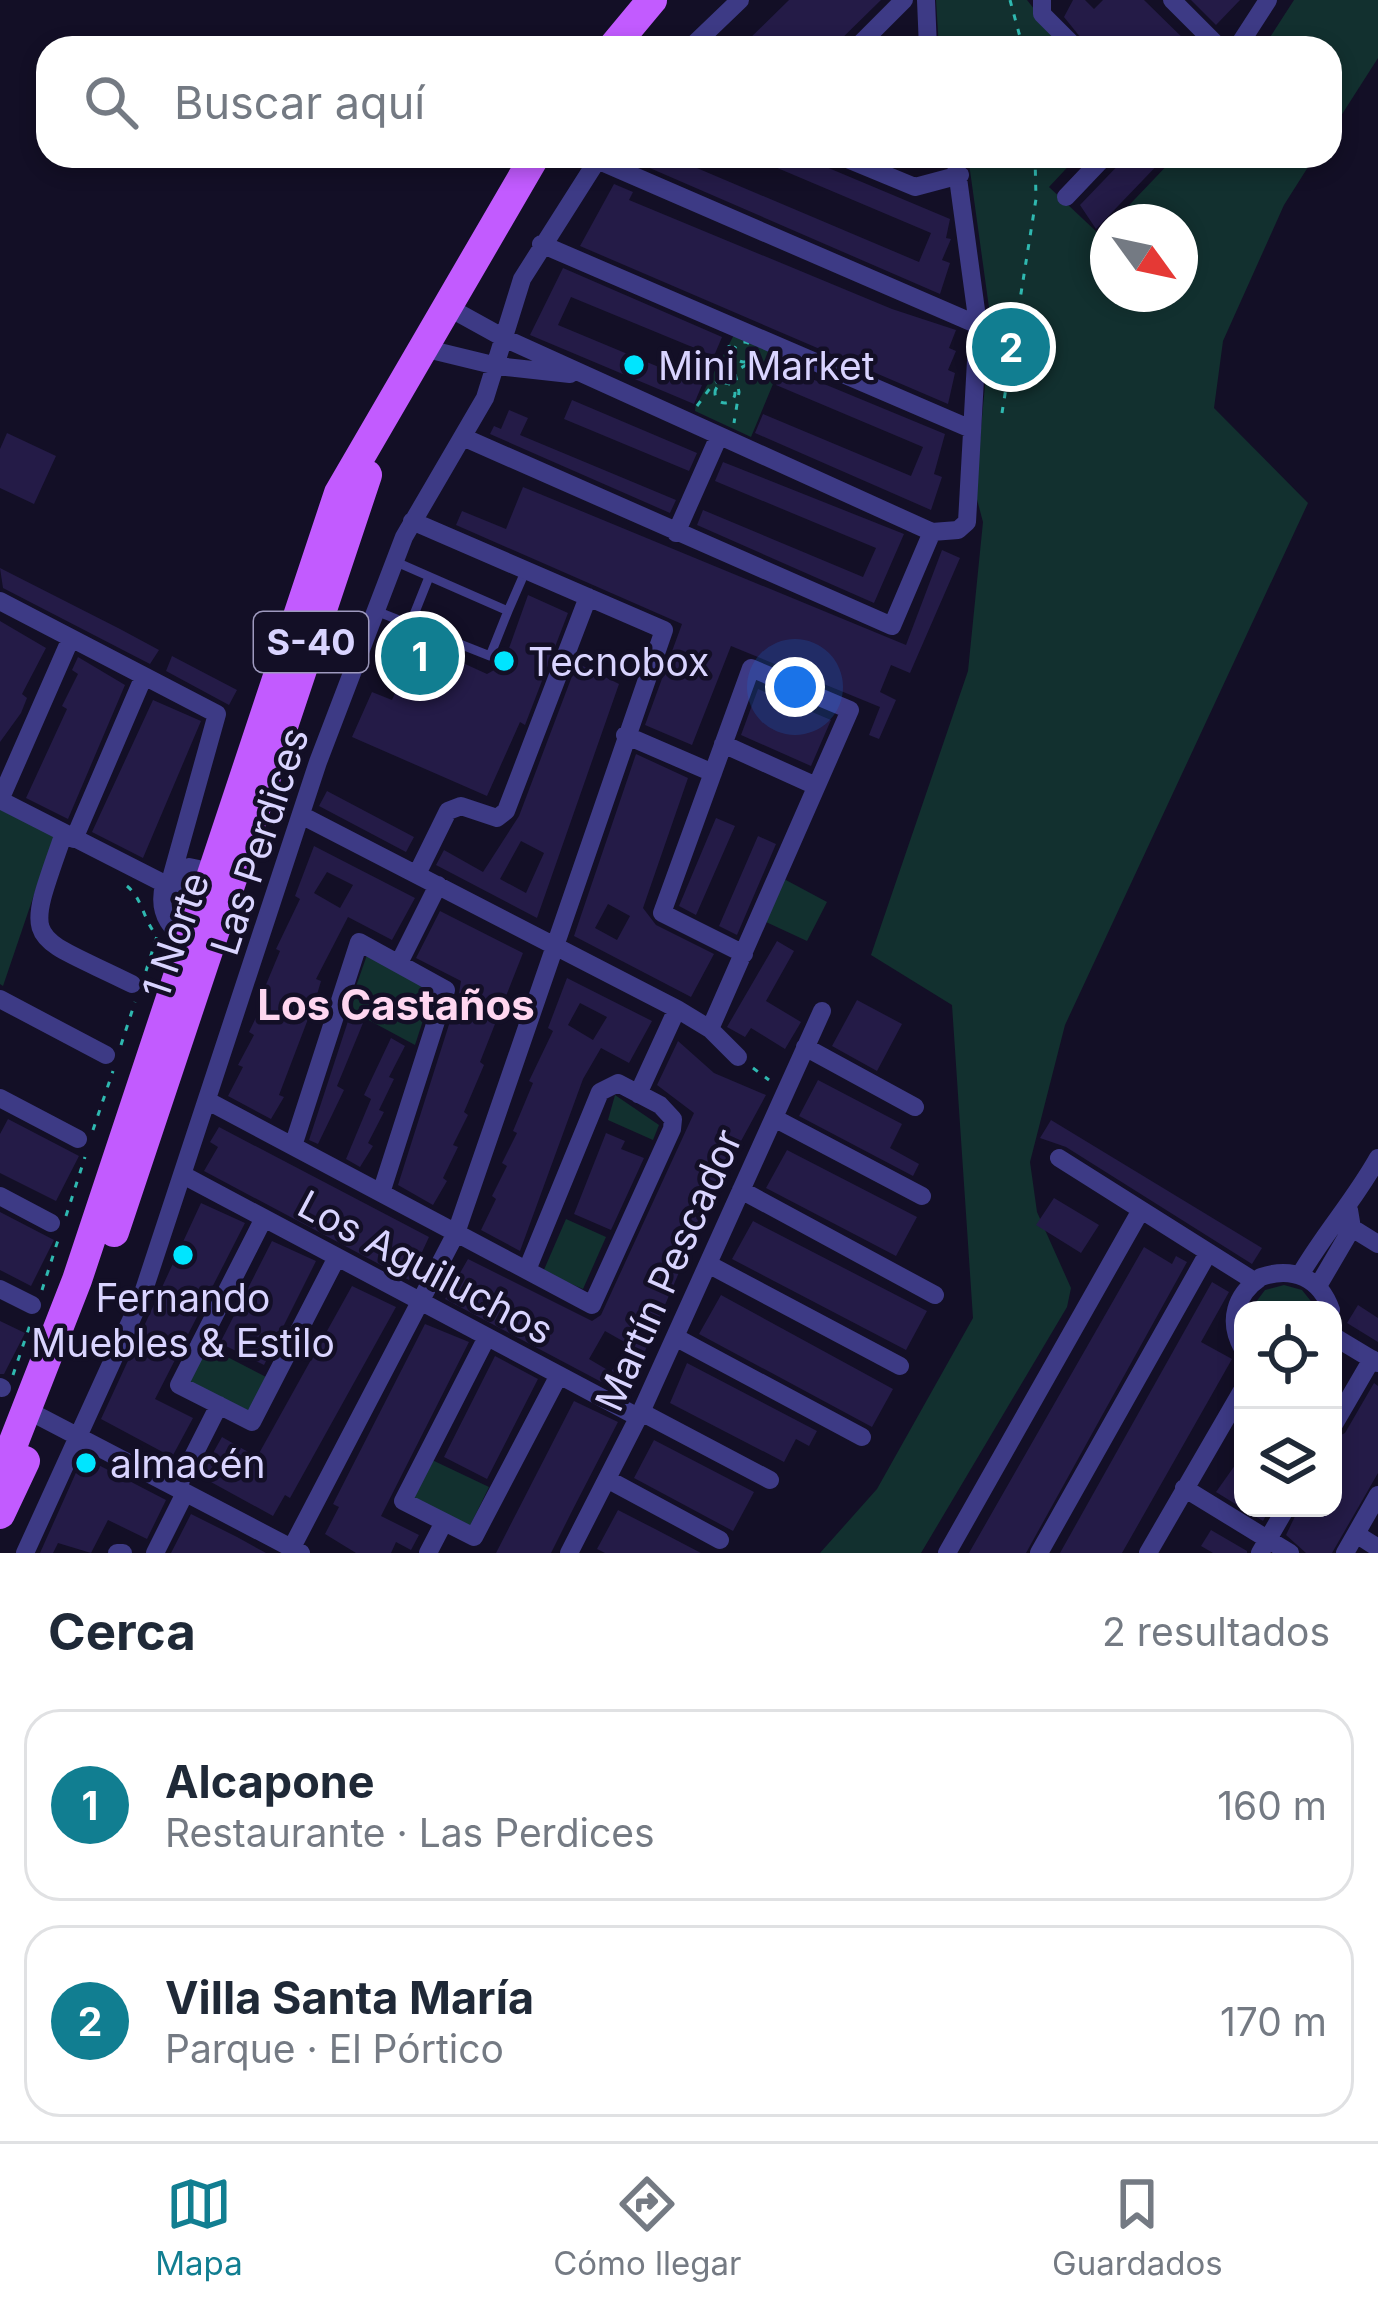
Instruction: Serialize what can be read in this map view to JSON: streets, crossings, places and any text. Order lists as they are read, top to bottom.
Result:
{
  "streets": {
    "main road": ["S-40", "1 Norte"],
    "street": ["Las Perdices", "Los Aguiluchos", "Martín Pescador"]
  },
  "crossings": [
    ["Las Perdices", "Los Aguiluchos"],
    ["Los Aguiluchos", "Martín Pescador"]
  ],
  "districts": ["Los Castaños"],
  "places": [
    "Mini Market",
    "Tecnobox",
    "Fernando Muebles & Estilo",
    "almacén"
  ],
  "north": "bottom right",
  "page": {
    "search": "Buscar aquí",
    "pins": ["2", "1"],
    "heading": ["Cerca", "2 resultados"],
    "list": [
      {
        "mark": "1",
        "name": "Alcapone",
        "note": "Restaurante · Las Perdices",
        "value": "160 m"
      },
      {
        "mark": "2",
        "name": "Villa Santa María",
        "note": "Parque · El Pórtico",
        "value": "170 m"
      }
    ],
    "nav": ["Mapa", "Cómo llegar", "Guardados"]
  }
}
